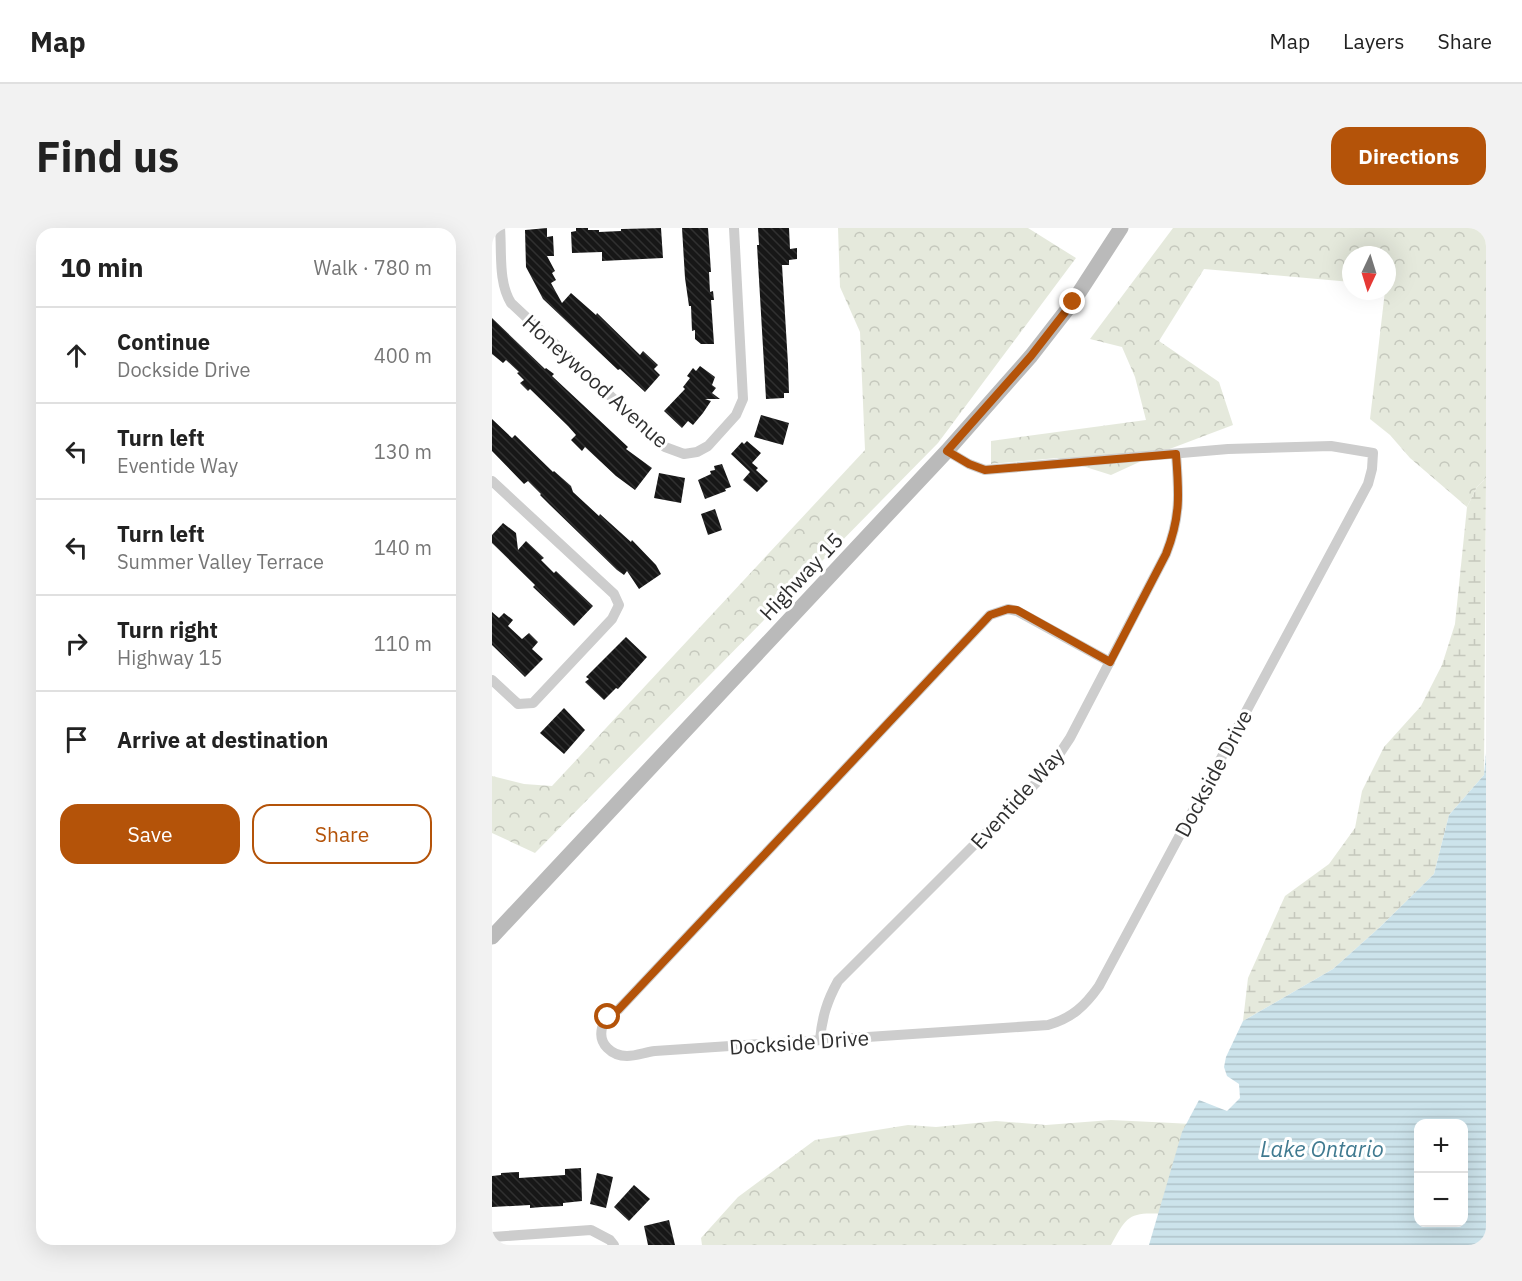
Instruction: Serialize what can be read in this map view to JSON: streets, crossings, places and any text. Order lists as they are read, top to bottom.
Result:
{
  "streets": {
    "main road": ["Highway 15"],
    "street": ["Honeywood Avenue", "Dockside Drive", "Eventide Way"]
  },
  "crossings": [
    ["Dockside Drive", "Eventide Way"]
  ],
  "water": ["Lake Ontario"],
  "north": "bottom",
  "page": {
    "header": "Map",
    "nav": ["Map", "Layers", "Share"],
    "buttons": [
      "Directions",
      ["Save", "Share"]
    ],
    "title": "Find us",
    "heading": ["10 min", "Walk · 780 m"],
    "list": [
      ["Continue", "Dockside Drive", "400 m"],
      ["Turn left", "Eventide Way", "130 m"],
      ["Turn left", "Summer Valley Terrace", "140 m"],
      ["Turn right", "Highway 15", "110 m"],
      "Arrive at destination"
    ],
    "map_buttons": ["+", "−"]
  }
}
